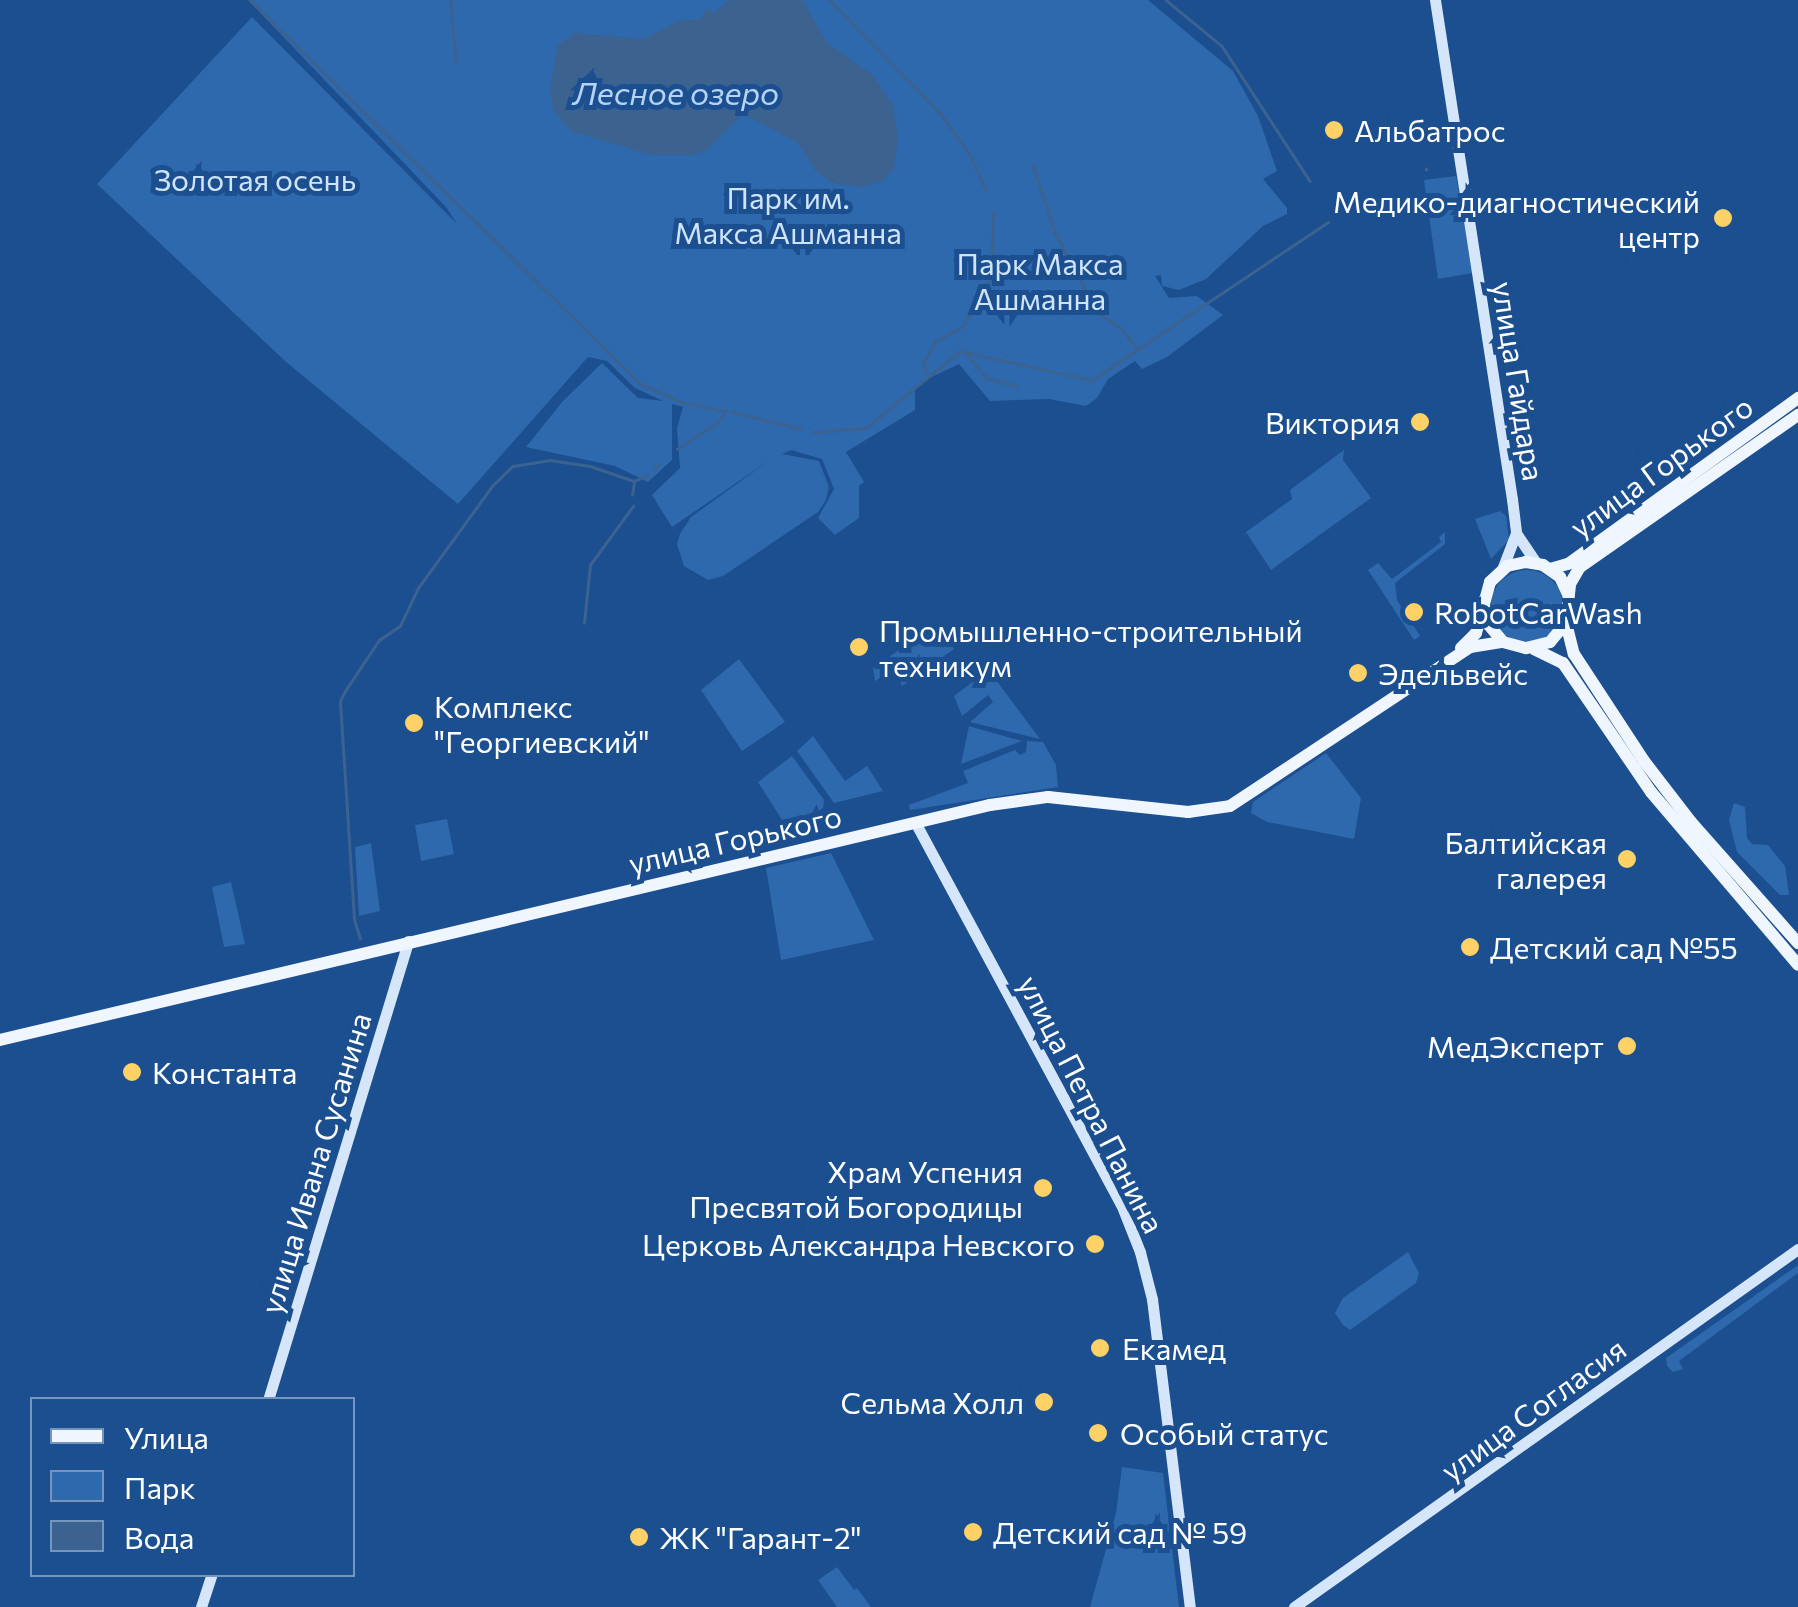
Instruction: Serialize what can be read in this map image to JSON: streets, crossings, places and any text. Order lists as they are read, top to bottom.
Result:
{
  "streets": {
    "main road": [
      "улица Гайдара",
      "улица Горького",
      "улица Петра Панина",
      "улица Ивана Сусанина",
      "улица Согласия"
    ]
  },
  "crossings": [
    ["улица Гайдара", "улица Горького"],
    ["улица Горького", "улица Петра Панина"],
    ["улица Горького", "улица Ивана Сусанина"]
  ],
  "water": ["Лесное озеро"],
  "parks": ["Золотая осень", "Парк им. Макса Ашманна", "Парк Макса Ашманна"],
  "places": [
    "Альбатрос",
    "Медико-диагностический центр",
    "Виктория",
    "RobotCarWash",
    "Промышленно-строительный техникум",
    "Эдельвейс",
    "Комплекс \"Георгиевский\"",
    "Балтийская галерея",
    "Детский сад №55",
    "МедЭксперт",
    "Константа",
    "Храм Успения Пресвятой Богородицы",
    "Церковь Александра Невского",
    "Екамед",
    "Сельма Холл",
    "Особый статус",
    "Детский сад № 59",
    "ЖК \"Гарант-2\""
  ],
  "legend": ["Улица", "Парк", "Вода"]
}
